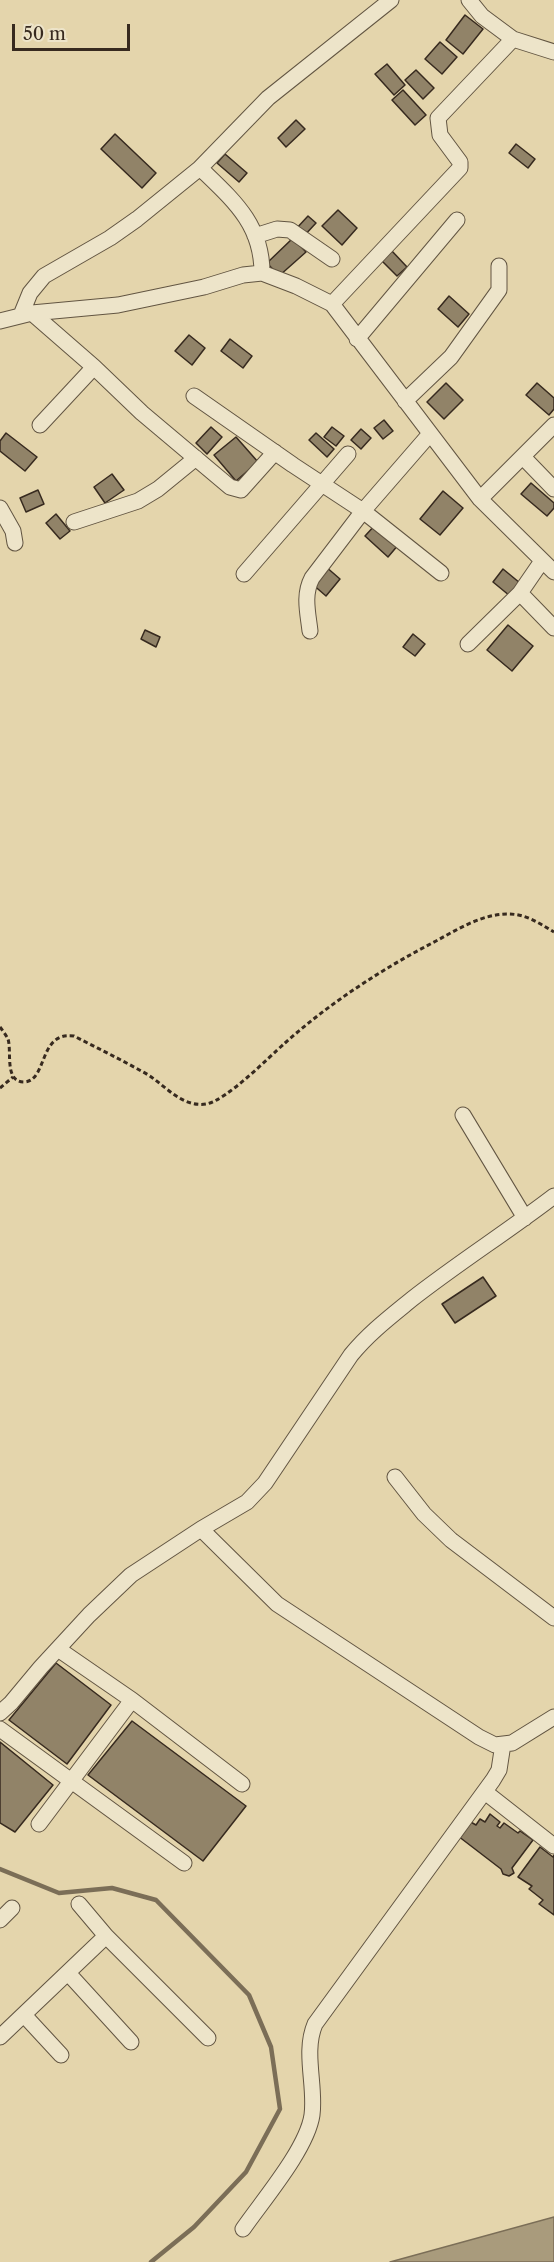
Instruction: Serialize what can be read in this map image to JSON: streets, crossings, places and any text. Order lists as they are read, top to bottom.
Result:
{
  "scale_bar": "50 m"
}
